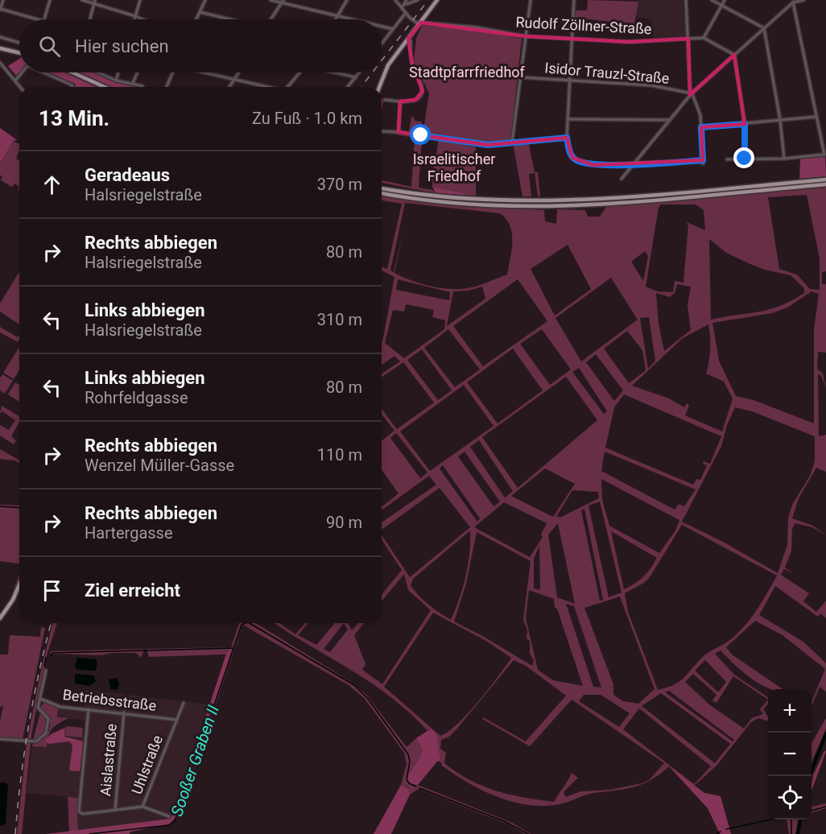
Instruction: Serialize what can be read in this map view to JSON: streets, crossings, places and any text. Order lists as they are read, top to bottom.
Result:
{
  "streets": {
    "street": [
      "Rudolf Zöllner-Straße",
      "Isidor Trauzl-Straße",
      "Betriebsstraße",
      "Aislastraße",
      "Uhlstraße"
    ]
  },
  "crossings": [
    ["Betriebsstraße", "Aislastraße"],
    ["Betriebsstraße", "Uhlstraße"]
  ],
  "water": ["Sooßer Graben II"],
  "parks": ["Stadtpfarrfriedhof", "Israelitischer Friedhof"],
  "page": {
    "search": "Hier suchen",
    "heading": ["13 Min.", "Zu Fuß · 1.0 km"],
    "list": [
      ["Geradeaus", "Halsriegelstraße", "370 m"],
      ["Rechts abbiegen", "Halsriegelstraße", "80 m"],
      ["Links abbiegen", "Halsriegelstraße", "310 m"],
      ["Links abbiegen", "Rohrfeldgasse", "80 m"],
      ["Rechts abbiegen", "Wenzel Müller-Gasse", "110 m"],
      ["Rechts abbiegen", "Hartergasse", "90 m"],
      "Ziel erreicht"
    ],
    "map_buttons": ["+", "−"]
  }
}
